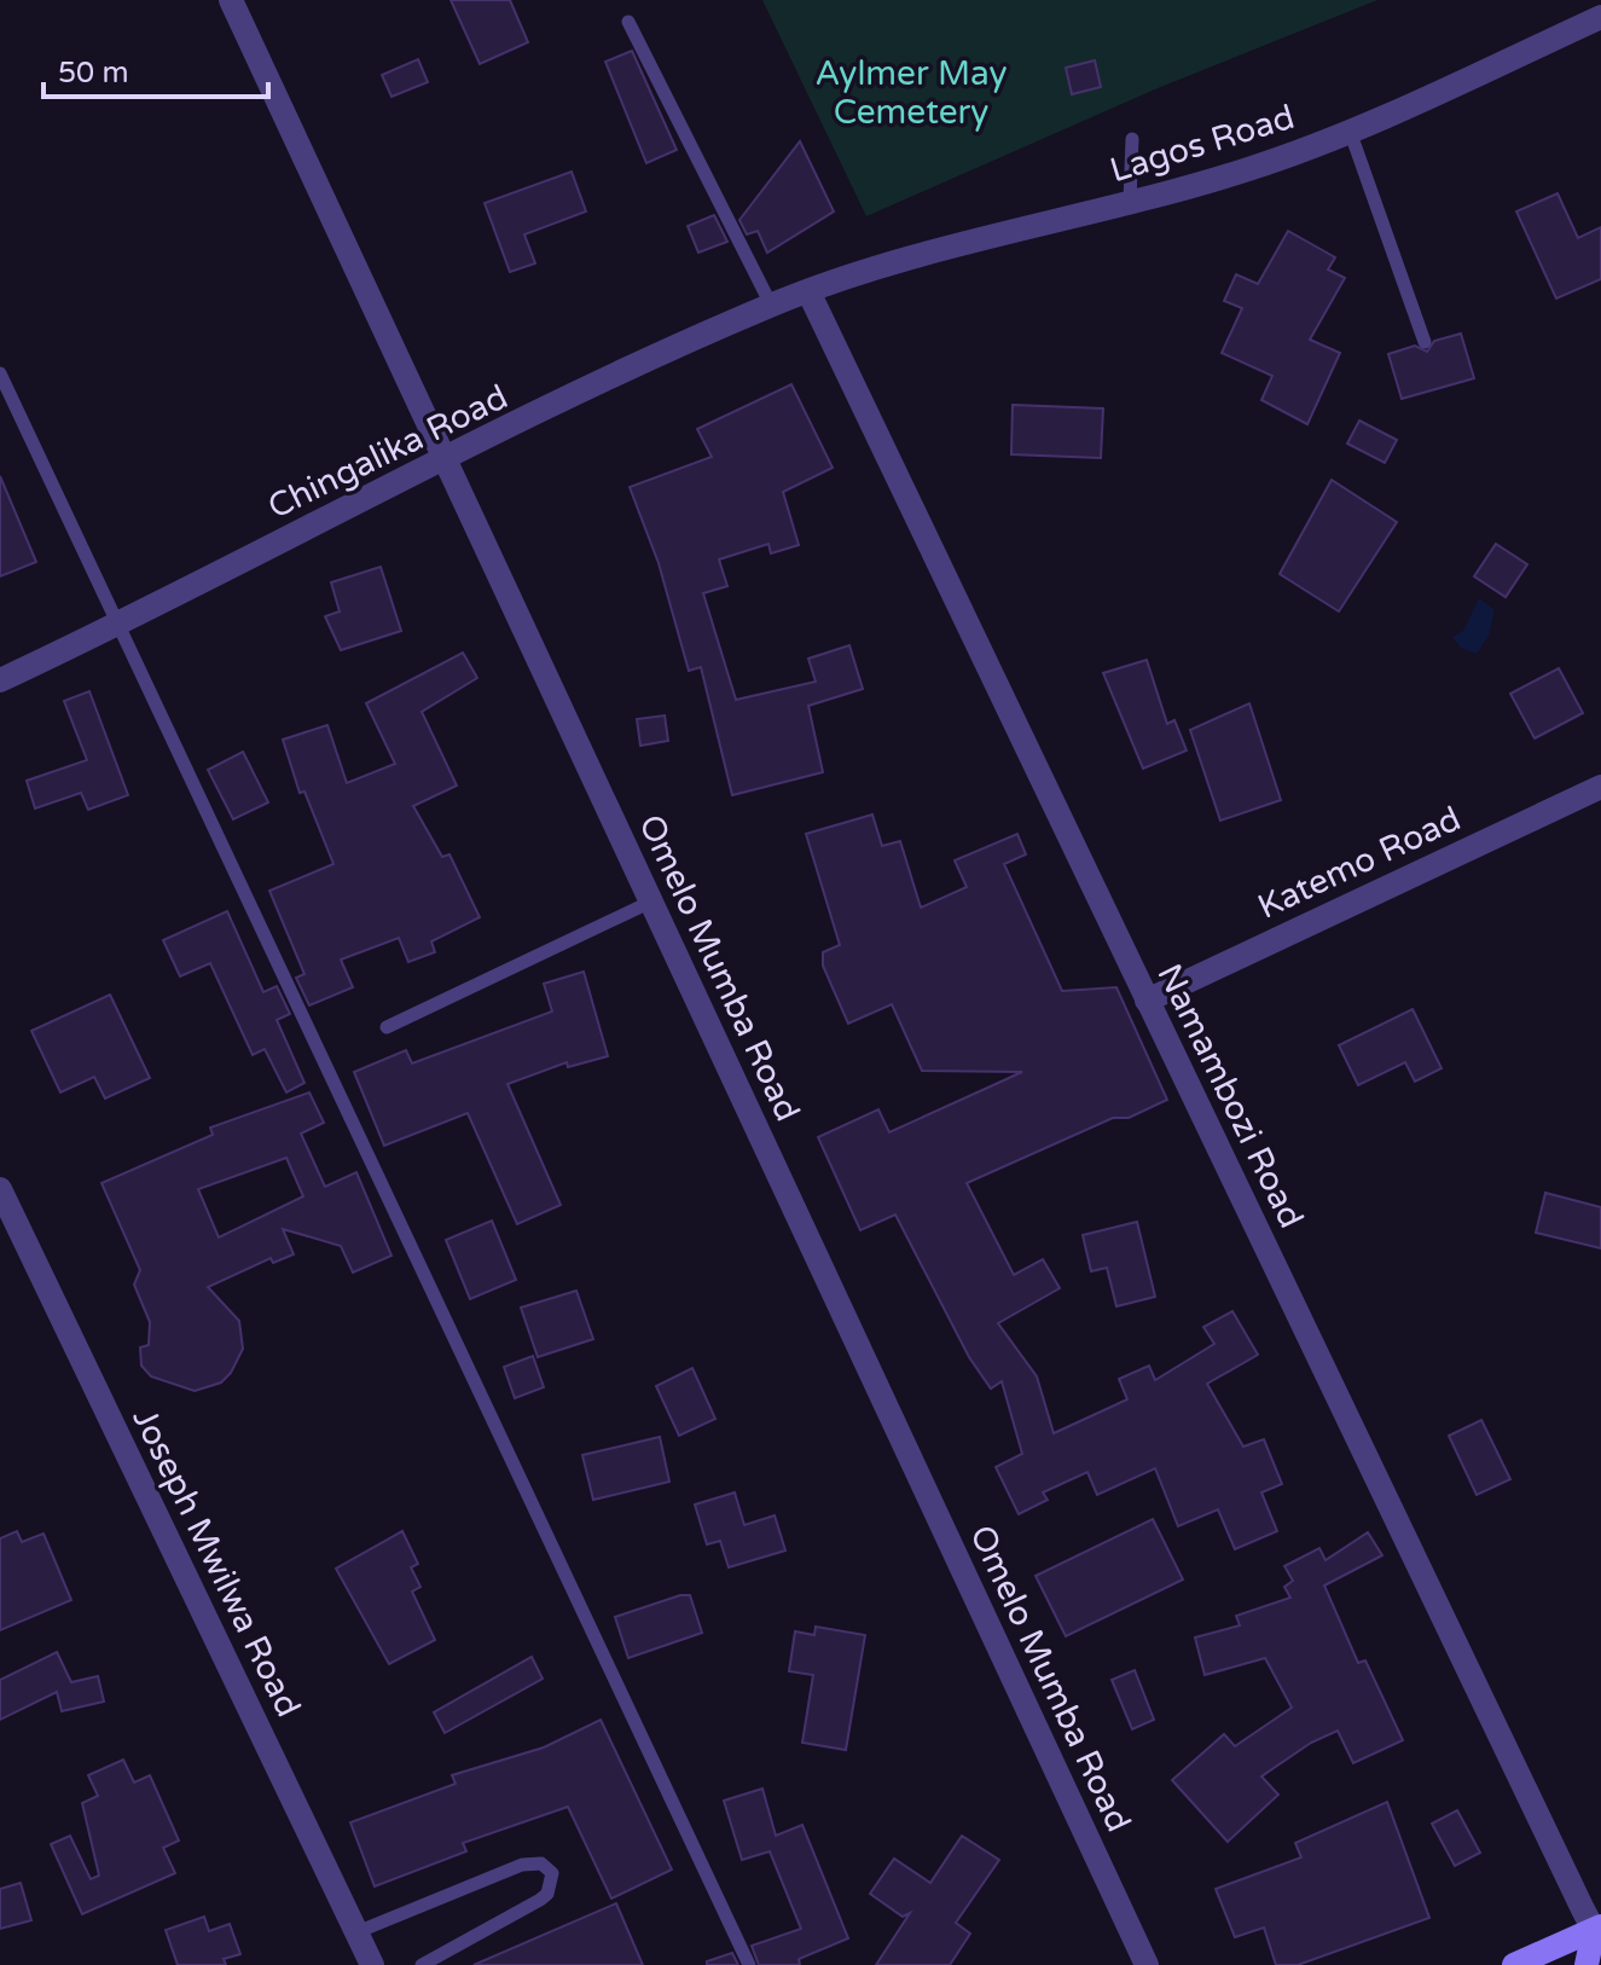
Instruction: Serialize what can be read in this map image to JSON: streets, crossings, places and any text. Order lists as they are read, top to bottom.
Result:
{
  "streets": {
    "street": [
      "Lagos Road",
      "Chingalika Road",
      "Katemo Road",
      "Omelo Mumba Road",
      "Namambozi Road",
      "Joseph Mwilwa Road"
    ]
  },
  "crossings": [
    ["Lagos Road", "Chingalika Road"],
    ["Lagos Road", "Namambozi Road"],
    ["Chingalika Road", "Omelo Mumba Road"],
    ["Chingalika Road", "Namambozi Road"],
    ["Katemo Road", "Namambozi Road"]
  ],
  "parks": ["Aylmer May Cemetery"],
  "scale_bar": "50 m"
}
